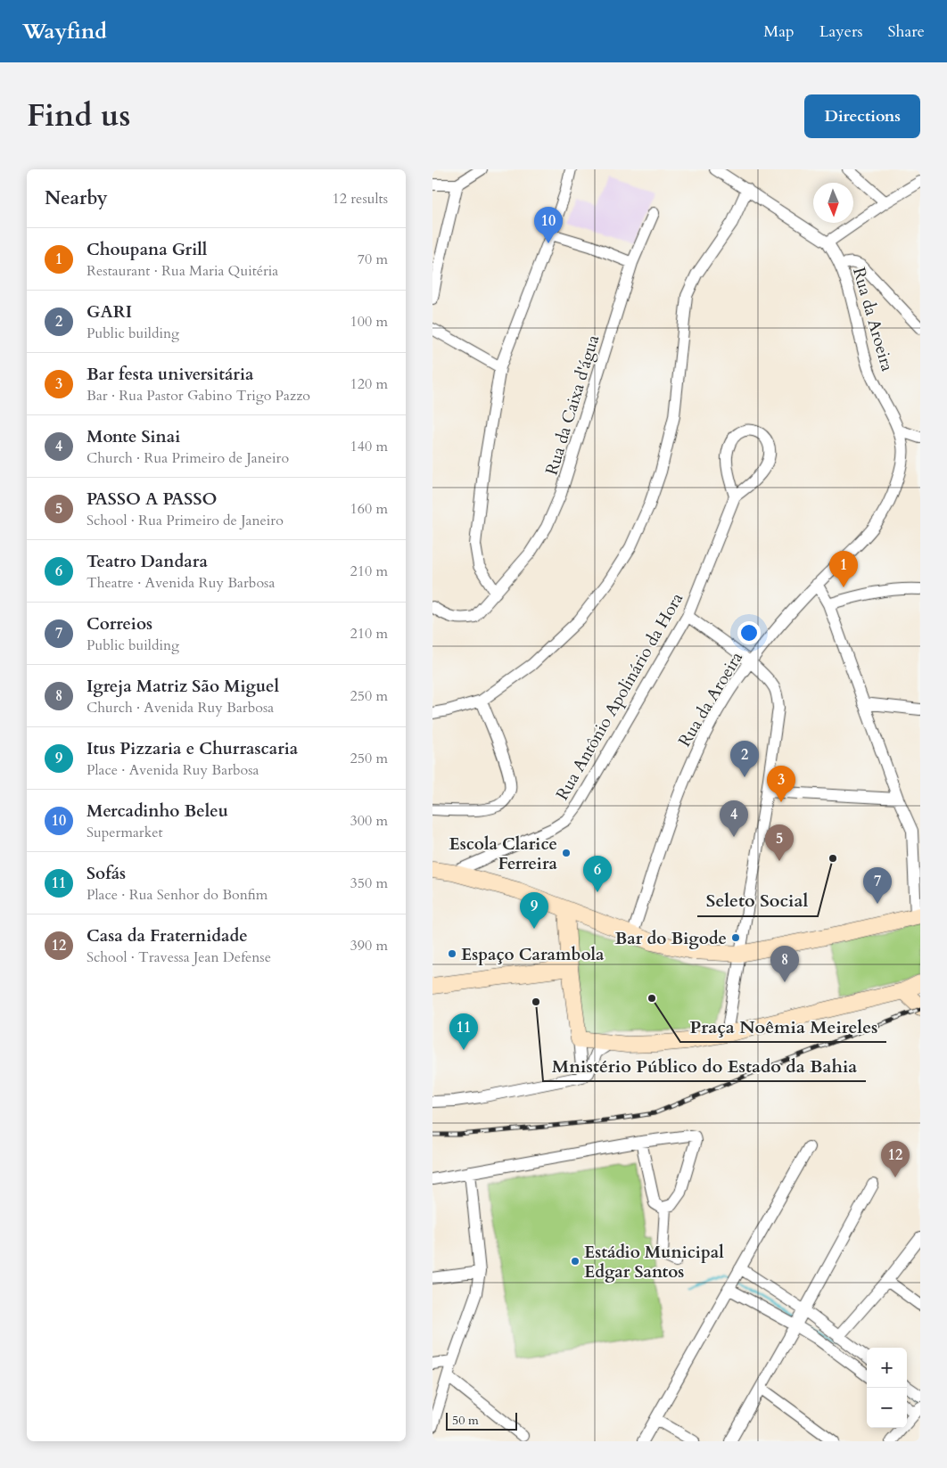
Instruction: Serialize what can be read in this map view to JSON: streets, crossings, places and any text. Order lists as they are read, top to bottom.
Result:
{
  "streets": {
    "street": ["Rua da Aroeira", "Rua da Caixa d'água", "Rua Antônio Apolinário da Hora"]
  },
  "places": [
    "Escola Clarice Ferreira",
    "Seleto Social",
    "Bar do Bigode",
    "Espaço Carambola",
    "Praça Noêmia Meireles",
    "Mnistério Público do Estado da Bahia",
    "Estádio Municipal Edgar Santos"
  ],
  "scale_bar": "50 m",
  "north": "bottom",
  "page": {
    "header": "Wayfind",
    "nav": ["Map", "Layers", "Share"],
    "title": "Find us",
    "buttons": "Directions",
    "heading": ["Nearby", "12 results"],
    "pins": [
      "10",
      "1",
      "2",
      "3",
      "4",
      "5",
      "6",
      "7",
      "9",
      "8",
      "11",
      "12"
    ],
    "list": [
      {
        "mark": "1",
        "name": "Choupana Grill",
        "note": "Restaurant · Rua Maria Quitéria",
        "value": "70 m"
      },
      {
        "mark": "2",
        "name": "GARI",
        "note": "Public building",
        "value": "100 m"
      },
      {
        "mark": "3",
        "name": "Bar festa universitária",
        "note": "Bar · Rua Pastor Gabino Trigo Pazzo",
        "value": "120 m"
      },
      {
        "mark": "4",
        "name": "Monte Sinai",
        "note": "Church · Rua Primeiro de Janeiro",
        "value": "140 m"
      },
      {
        "mark": "5",
        "name": "PASSO A PASSO",
        "note": "School · Rua Primeiro de Janeiro",
        "value": "160 m"
      },
      {
        "mark": "6",
        "name": "Teatro Dandara",
        "note": "Theatre · Avenida Ruy Barbosa",
        "value": "210 m"
      },
      {
        "mark": "7",
        "name": "Correios",
        "note": "Public building",
        "value": "210 m"
      },
      {
        "mark": "8",
        "name": "Igreja Matriz São Miguel",
        "note": "Church · Avenida Ruy Barbosa",
        "value": "250 m"
      },
      {
        "mark": "9",
        "name": "Itus Pizzaria e Churrascaria",
        "note": "Place · Avenida Ruy Barbosa",
        "value": "250 m"
      },
      {
        "mark": "10",
        "name": "Mercadinho Beleu",
        "note": "Supermarket",
        "value": "300 m"
      },
      {
        "mark": "11",
        "name": "Sofás",
        "note": "Place · Rua Senhor do Bonfim",
        "value": "350 m"
      },
      {
        "mark": "12",
        "name": "Casa da Fraternidade",
        "note": "School · Travessa Jean Defense",
        "value": "390 m"
      }
    ],
    "map_buttons": ["+", "−"],
    "scale": "50 m"
  }
}
